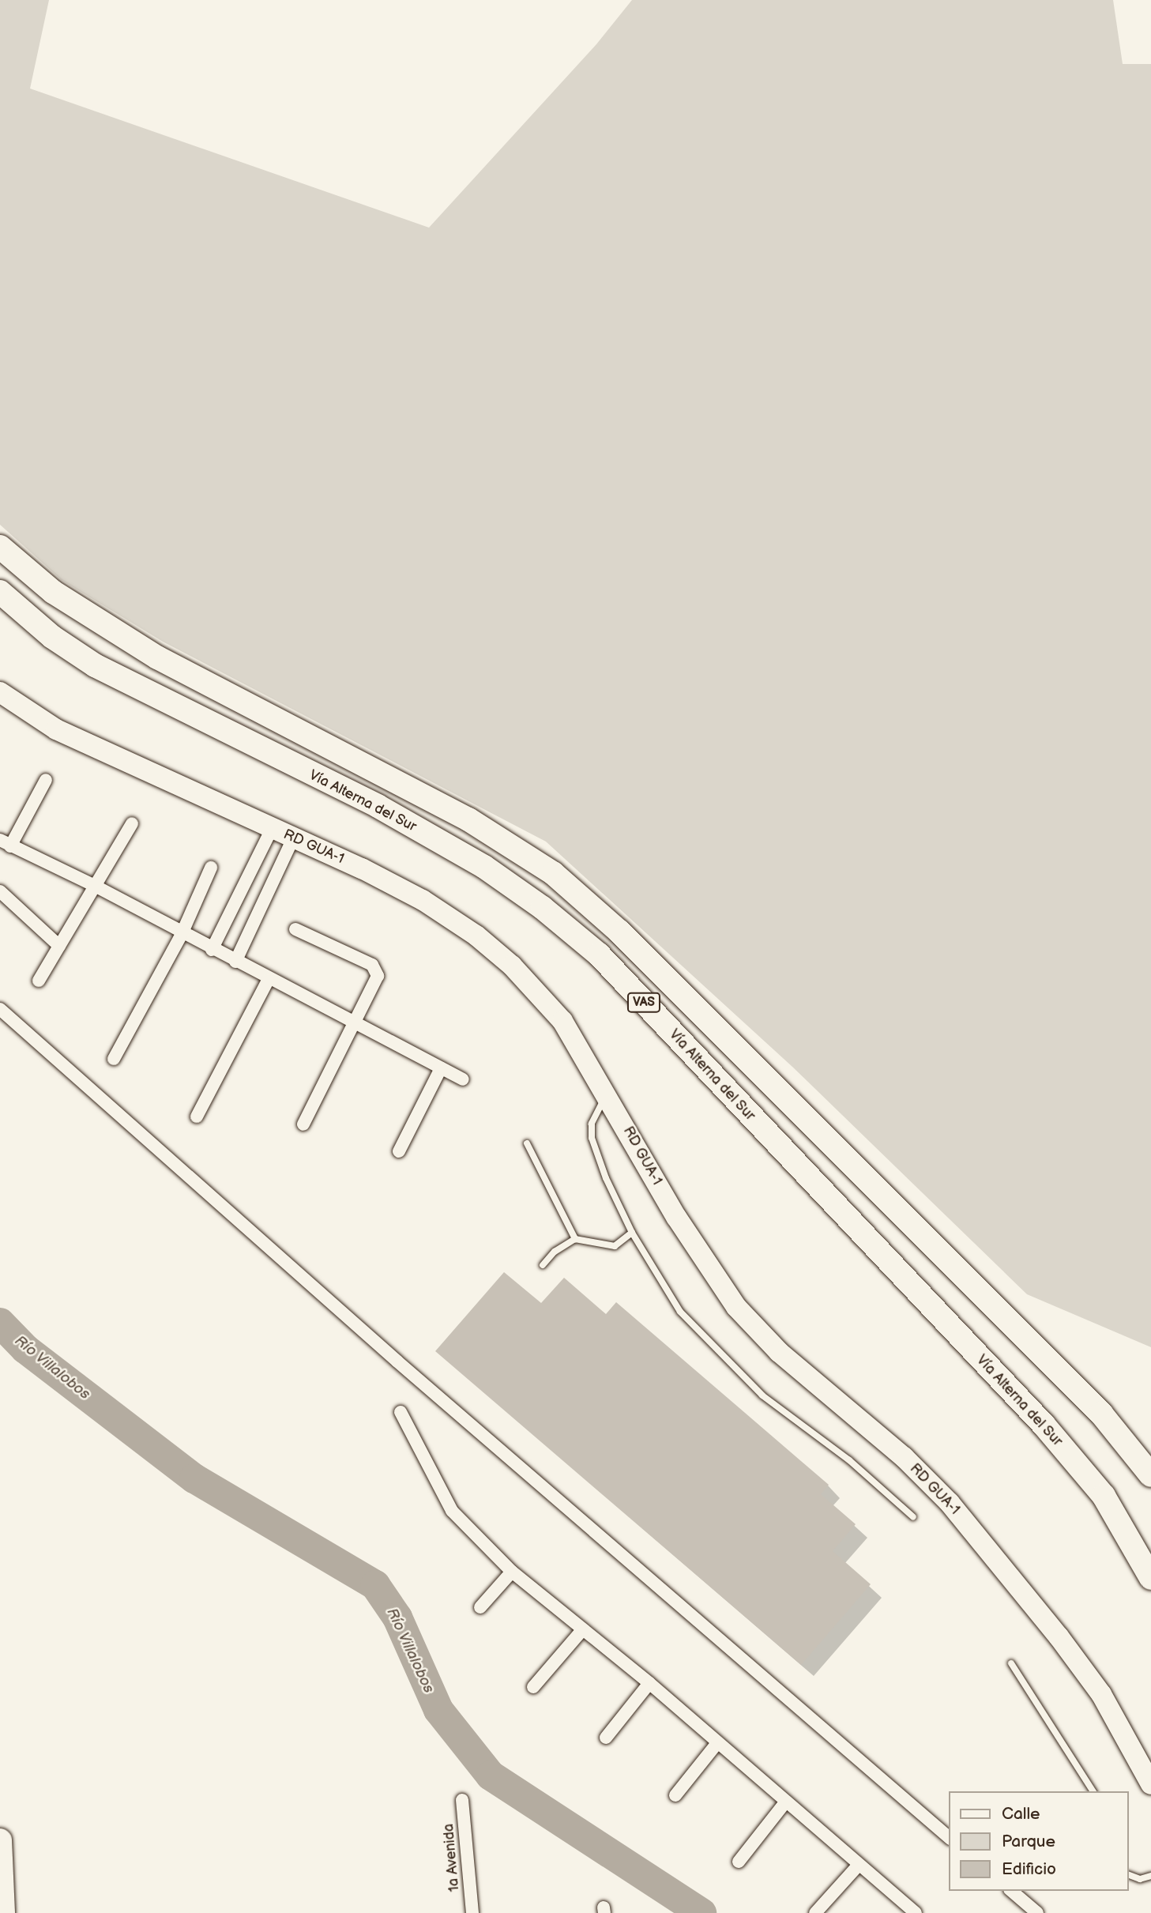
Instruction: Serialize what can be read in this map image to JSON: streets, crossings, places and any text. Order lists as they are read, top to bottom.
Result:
{
  "streets": {
    "highway": ["Vía Alterna del Sur", "VAS"],
    "main road": ["RD GUA-1"],
    "street": ["1a Avenida"]
  },
  "water": ["Río Villalobos"],
  "legend": ["Calle", "Parque", "Edificio"]
}
